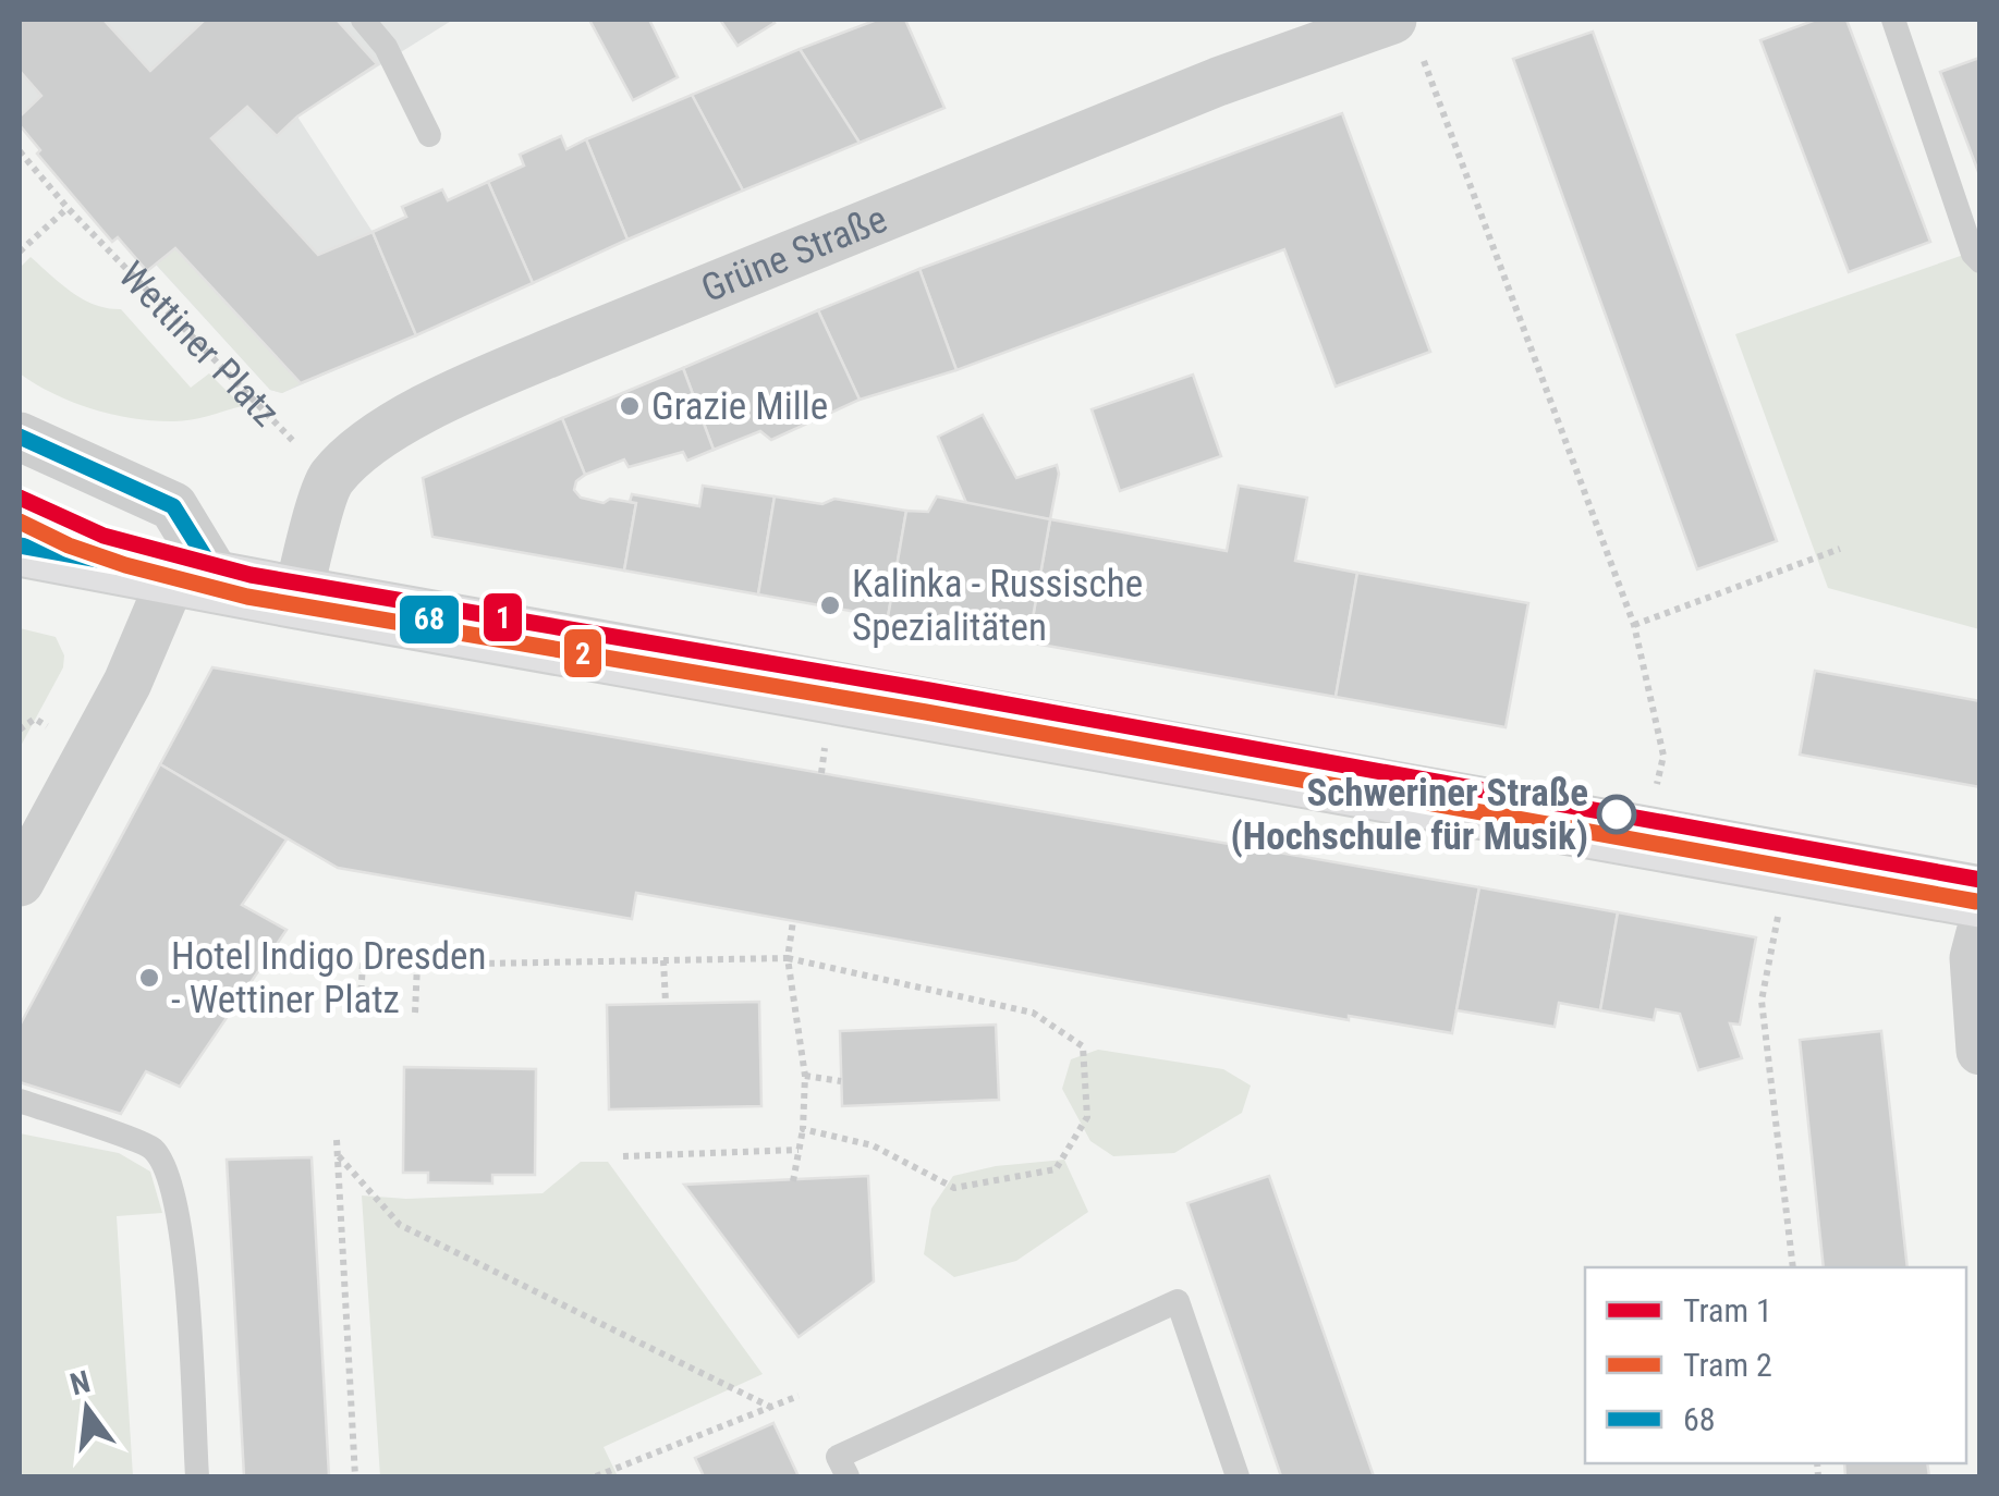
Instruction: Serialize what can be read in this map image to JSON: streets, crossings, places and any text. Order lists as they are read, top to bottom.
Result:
{
  "streets": {
    "street": ["Grüne Straße"],
    "path": ["Wettiner Platz"]
  },
  "crossings": [
    ["Grüne Straße", "Wettiner Platz"]
  ],
  "places": [
    "Grazie Mille",
    "Kalinka - Russische Spezialitäten",
    "Schweriner Straße (Hochschule für Musik)",
    "Hotel Indigo Dresden - Wettiner Platz"
  ],
  "lines": ["transit line 68", "tram line 1", "tram line 2"],
  "legend": ["Tram 1", "Tram 2", "68"],
  "north": "top"
}
